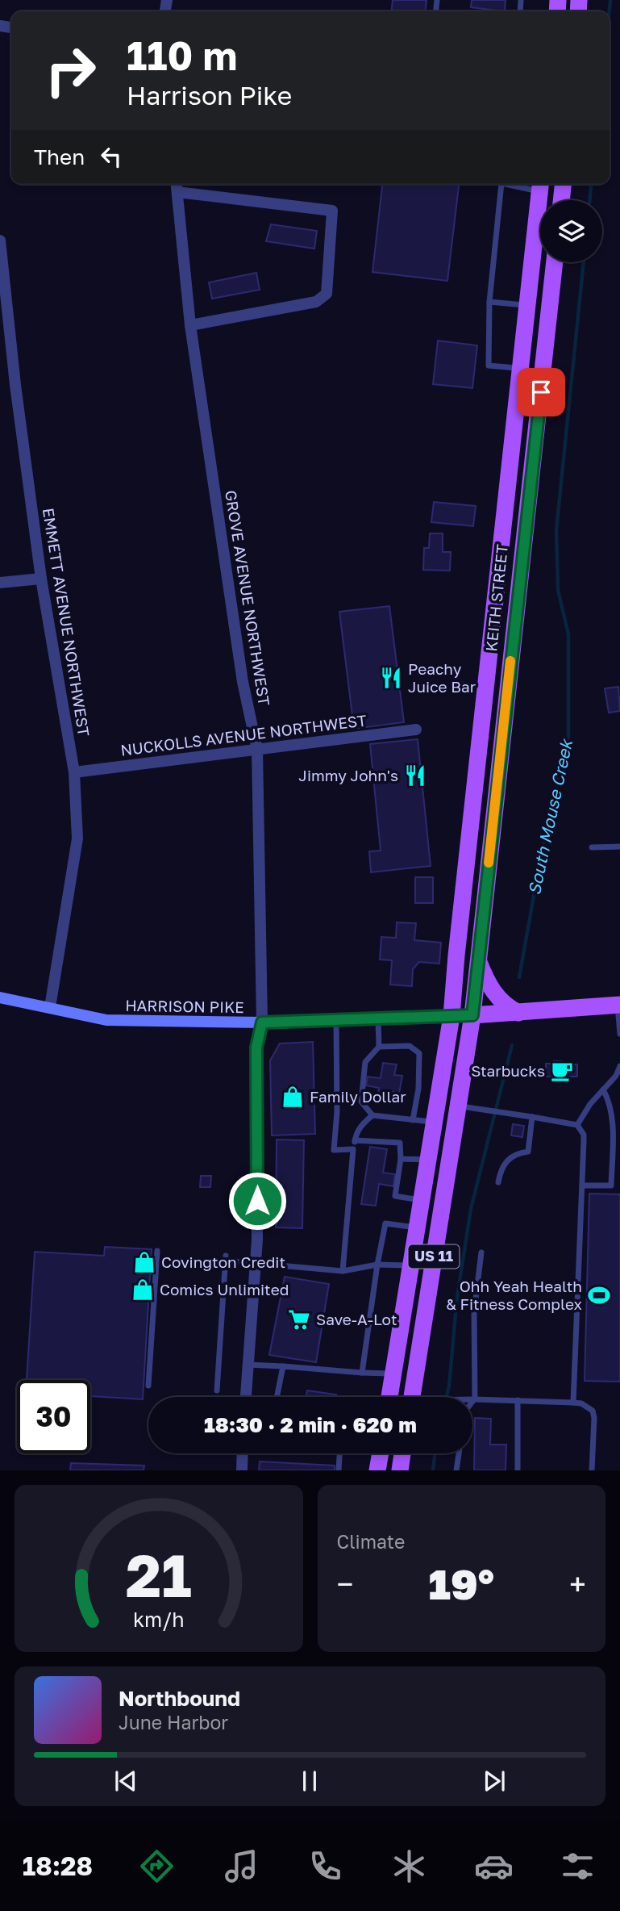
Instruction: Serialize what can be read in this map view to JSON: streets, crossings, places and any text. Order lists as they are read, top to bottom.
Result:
{
  "streets": {
    "main road": ["KEITH STREET", "HARRISON PIKE", "US 11"],
    "street": ["GROVE AVENUE NORTHWEST", "EMMETT AVENUE NORTHWEST", "NUCKOLLS AVENUE NORTHWEST"]
  },
  "crossings": [
    ["GROVE AVENUE NORTHWEST", "NUCKOLLS AVENUE NORTHWEST"],
    ["GROVE AVENUE NORTHWEST", "HARRISON PIKE"],
    ["KEITH STREET", "HARRISON PIKE"],
    ["KEITH STREET", "US 11"],
    ["EMMETT AVENUE NORTHWEST", "NUCKOLLS AVENUE NORTHWEST"],
    ["EMMETT AVENUE NORTHWEST", "HARRISON PIKE"],
    ["HARRISON PIKE", "US 11"]
  ],
  "water": ["South Mouse Creek"],
  "places": {
    "restaurant": ["Peachy Juice Bar", "Jimmy John's"],
    "cafe": ["Starbucks"],
    "shop": ["Family Dollar", "Covington Credit", "Comics Unlimited"],
    "sports": ["Ohh Yeah Health & Fitness Complex"],
    "supermarket": ["Save-A-Lot"]
  },
  "page": {
    "turn": ["110 m", "Harrison Pike"],
    "then": "Then",
    "limit": "30",
    "trip": "18:30 · 2 min · 620 m",
    "tile": "Climate",
    "heat": ["−", "19°", "+"],
    "song": ["Northbound", "June Harbor"],
    "tabs": "18:28",
    "gauge": ["21", "km/h"]
  }
}
